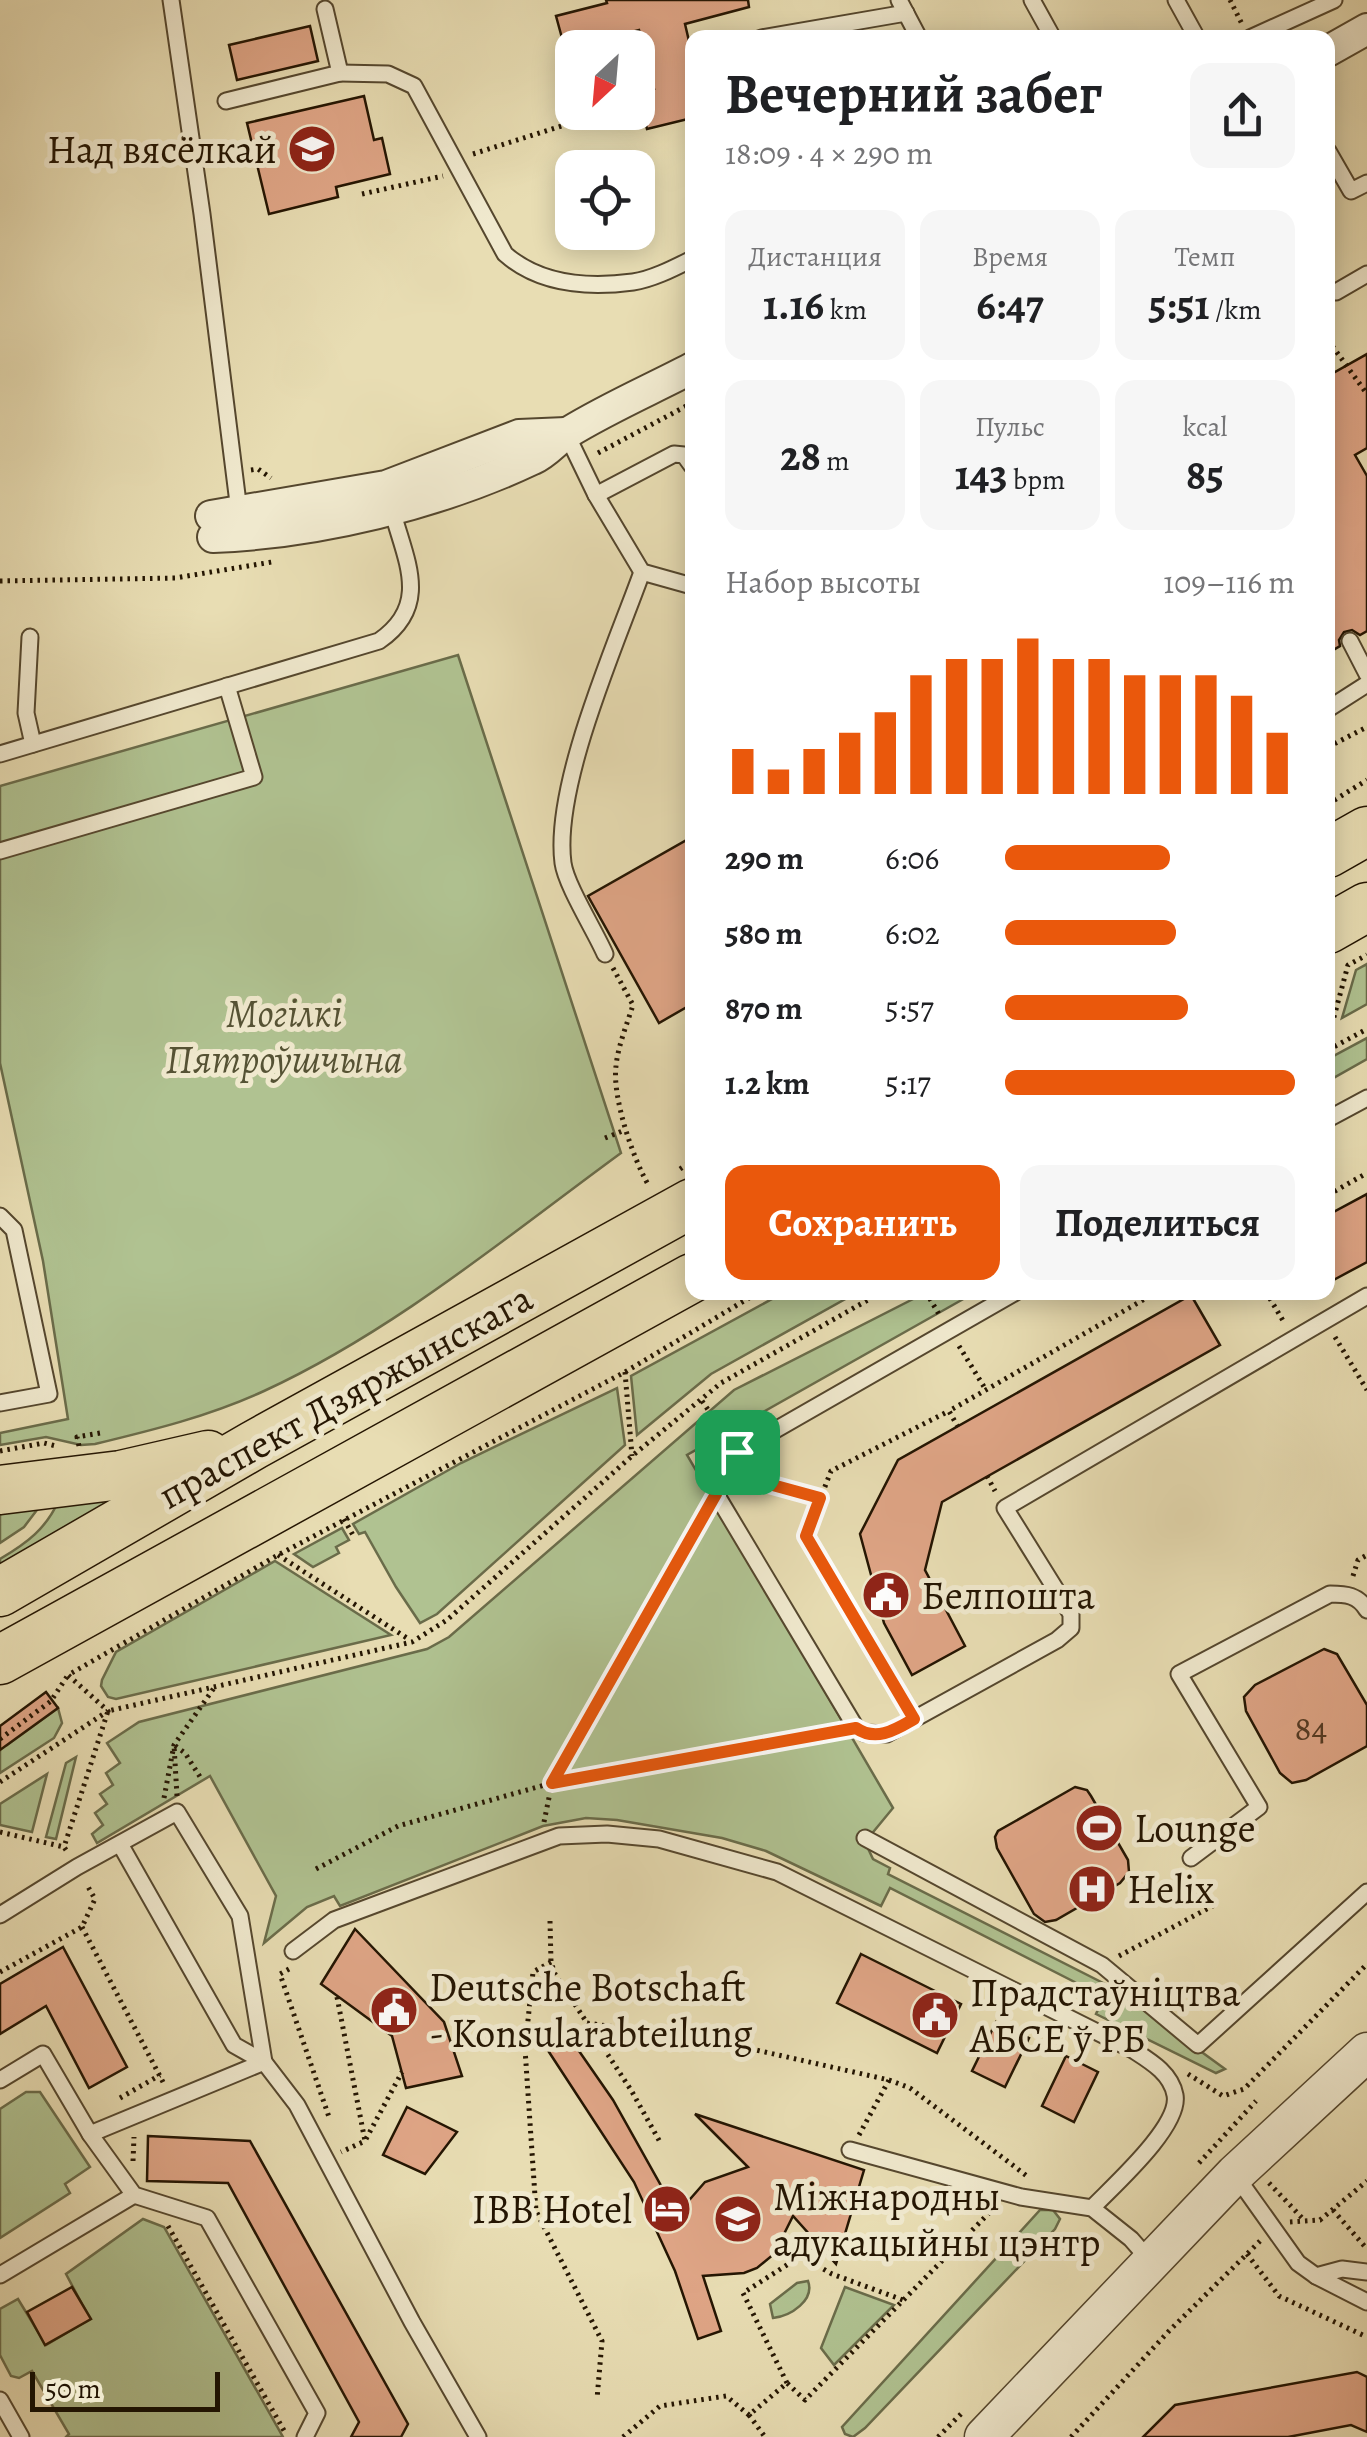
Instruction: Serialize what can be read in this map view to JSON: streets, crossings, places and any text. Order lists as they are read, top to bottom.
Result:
{
  "streets": {
    "main road": ["праспект Дзяржынскага"]
  },
  "parks": ["Могілкі Пятроўшчына"],
  "places": {
    "school or university": ["Над вясёлкай", "Міжнародны адукацыйны цэнтр"],
    "public building": ["Белпошта", "Deutsche Botschaft - Konsularabteilung", "Прадстаўніцтва АБСЕ ў РБ"],
    "sports": ["Lounge"],
    "hospital": ["Helix"],
    "hotel": ["IBB Hotel"]
  },
  "house_numbers": ["84"],
  "scale_bar": "50 m",
  "north": "bottom left",
  "page": {
    "heading": ["Вечерний забег", "18:09 · 4 × 290 m"],
    "stats": [
      ["Дистанция", "1.16 km"],
      ["Время", "6:47"],
      ["Темп", "5:51 /km"],
      ["28 m"],
      ["Пульс", "143 bpm"],
      ["kcal", "85"]
    ],
    "chart": ["Набор высоты", "109–116 m"],
    "list": [
      {
        "name": "290 m",
        "note": "6:06"
      },
      {
        "name": "580 m",
        "note": "6:02"
      },
      {
        "name": "870 m",
        "note": "5:57"
      },
      {
        "name": "1.2 km",
        "note": "5:17"
      }
    ],
    "buttons": ["Сохранить", "Поделиться"],
    "scale": "50 m"
  }
}
